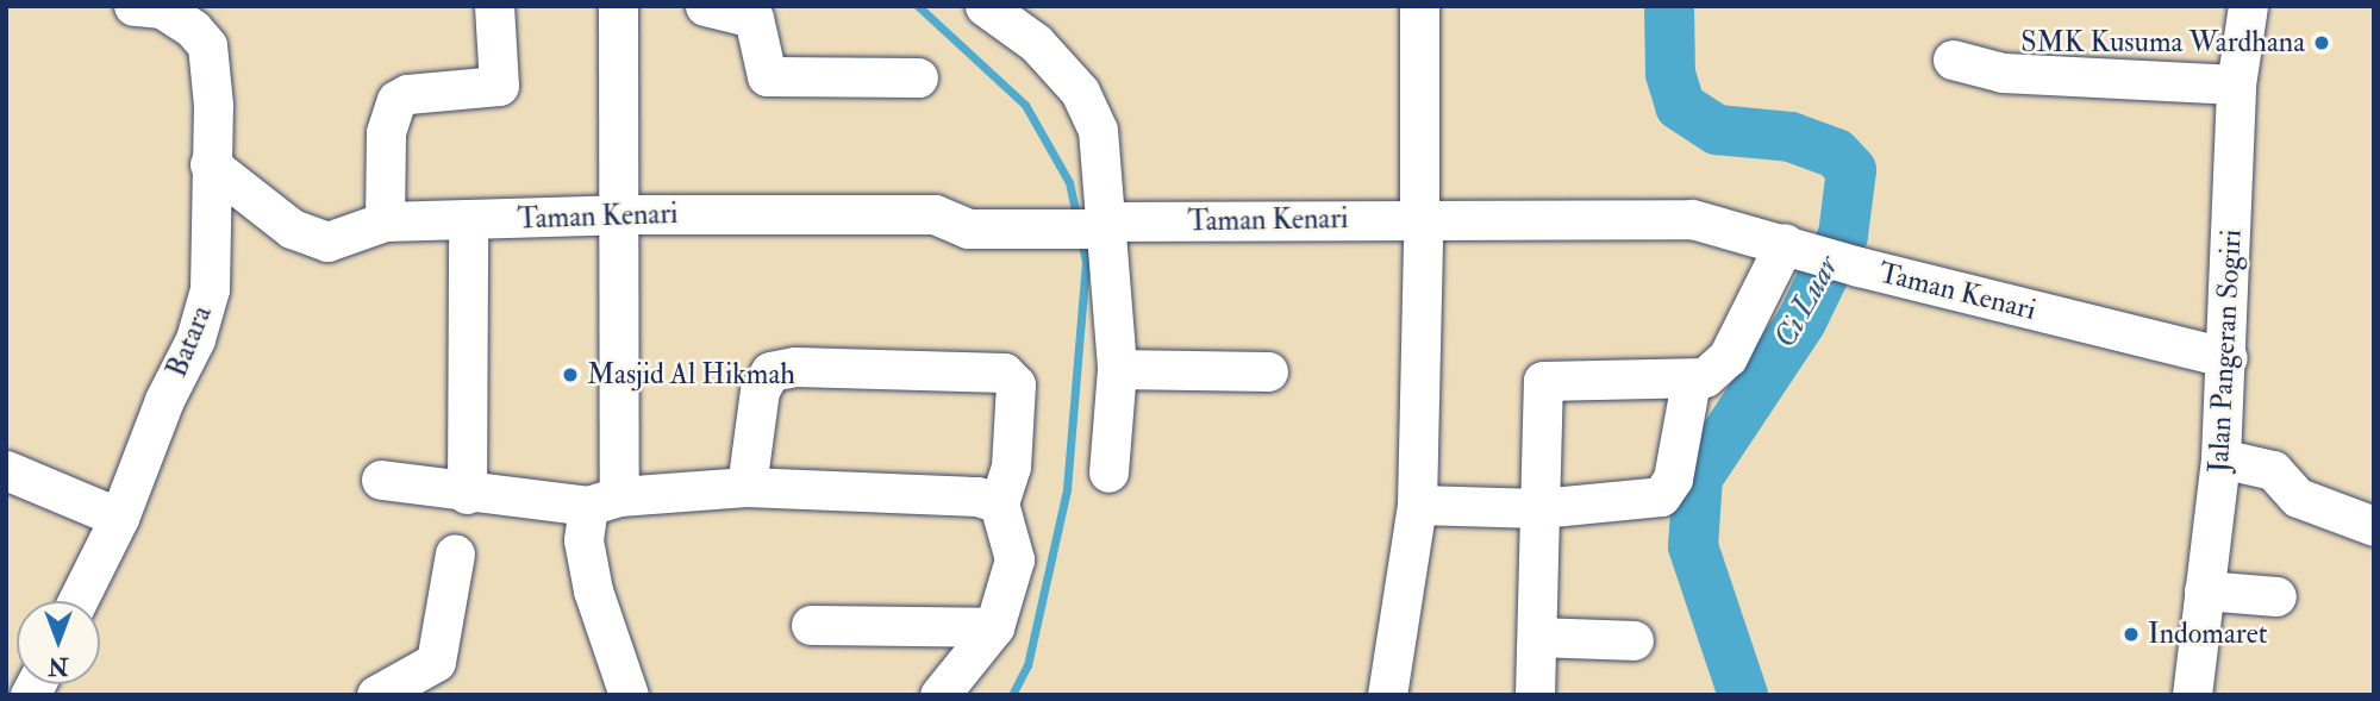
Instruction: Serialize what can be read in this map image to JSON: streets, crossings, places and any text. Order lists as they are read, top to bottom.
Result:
{
  "streets": {
    "street": ["Taman Kenari", "Batara", "Jalan Pangeran Sogiri"]
  },
  "crossings": [
    ["Taman Kenari", "Jalan Pangeran Sogiri"]
  ],
  "water": ["Ci Luar"],
  "places": ["SMK Kusuma Wardhana", "Masjid Al Hikmah", "Indomaret"],
  "north": "bottom"
}
